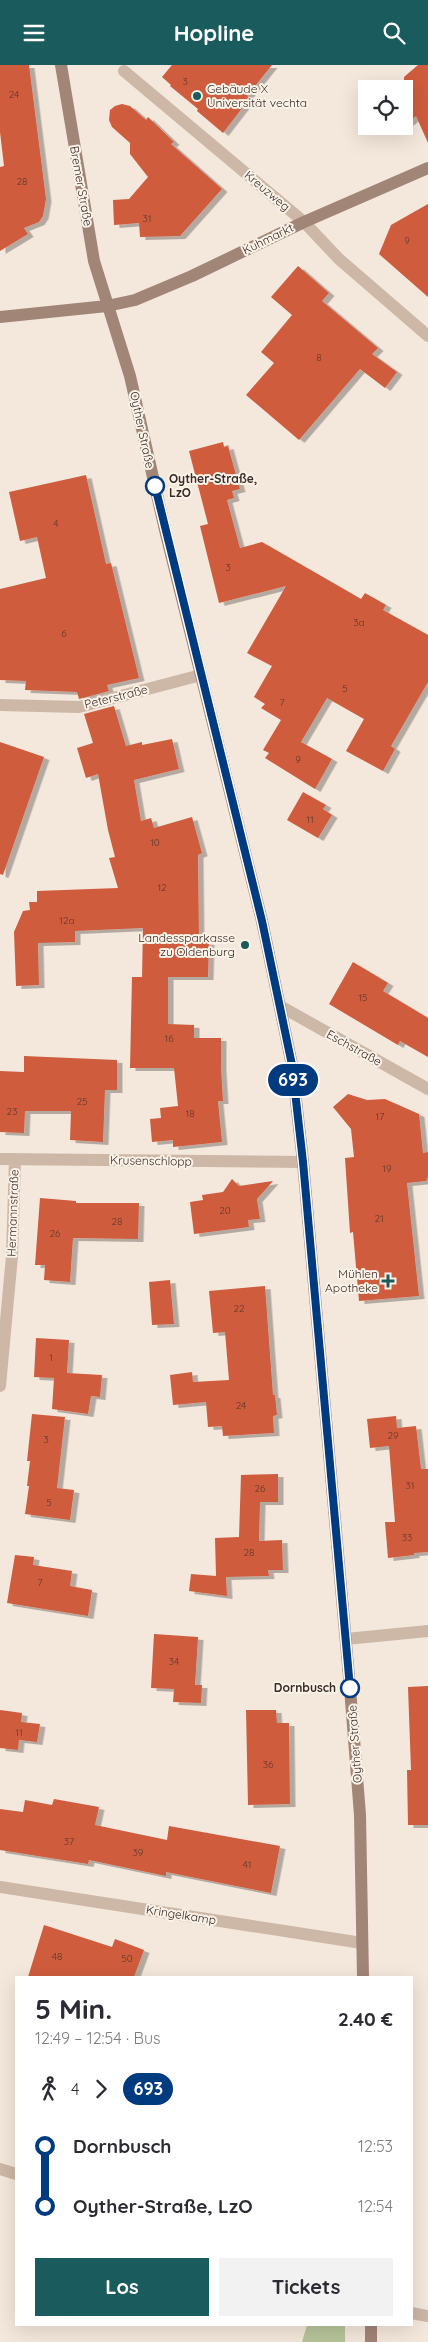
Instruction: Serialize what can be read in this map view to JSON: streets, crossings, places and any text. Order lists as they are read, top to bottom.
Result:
{
  "streets": {
    "main road": ["Bremer Straße", "Kuhmarkt", "Oyther Straße"],
    "street": [
      "Kreuzweg",
      "Peterstraße",
      "Eschstraße",
      "Krusenschlopp",
      "Hermannstraße",
      "Kringelkamp"
    ]
  },
  "crossings": [
    ["Bremer Straße", "Kuhmarkt"],
    ["Bremer Straße", "Oyther Straße"],
    ["Kreuzweg", "Kuhmarkt"],
    ["Kuhmarkt", "Oyther Straße"],
    ["Oyther Straße", "Peterstraße"],
    ["Oyther Straße", "Eschstraße"],
    ["Oyther Straße", "Krusenschlopp"],
    ["Oyther Straße", "Kringelkamp"],
    ["Krusenschlopp", "Hermannstraße"]
  ],
  "places": {
    "other": [
      "Gebäude X Universität vechta",
      "Oyther-Straße, LzO",
      "Landessparkasse zu Oldenburg",
      "Dornbusch"
    ],
    "health": ["Mühlen Apotheke"]
  },
  "lines": ["bus line 693"],
  "house_numbers": [
    "3",
    "24",
    "28",
    "31",
    "9",
    "8",
    "4",
    "3",
    "3a",
    "6",
    "5",
    "7",
    "9",
    "11",
    "10",
    "12",
    "12a",
    "15",
    "16",
    "25",
    "23",
    "18",
    "17",
    "19",
    "20",
    "21",
    "28",
    "26",
    "22",
    "1",
    "24",
    "29",
    "3",
    "31",
    "26",
    "5",
    "33",
    "28",
    "7",
    "34",
    "11",
    "36",
    "37",
    "39",
    "41",
    "48",
    "50"
  ],
  "page": {
    "header": "Hopline",
    "on_map": "693",
    "heading": ["5 Min.", "12:49 – 12:54 · Bus", "2.40 €"],
    "legs": ["4", "693"],
    "list": [
      {
        "name": "Dornbusch",
        "value": "12:53"
      },
      {
        "name": "Oyther-Straße, LzO",
        "value": "12:54"
      }
    ],
    "buttons": ["Los", "Tickets"]
  }
}
